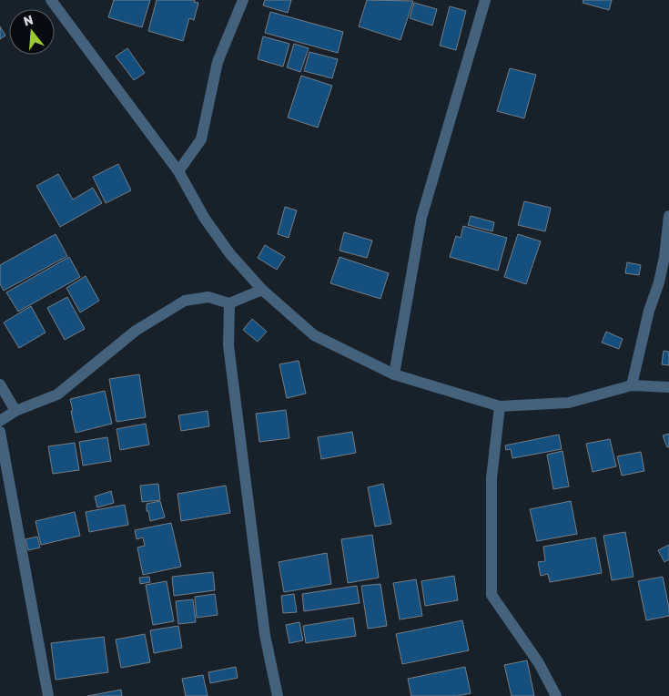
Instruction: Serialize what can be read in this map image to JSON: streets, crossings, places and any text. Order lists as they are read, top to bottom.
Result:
{
  "north": "top"
}
